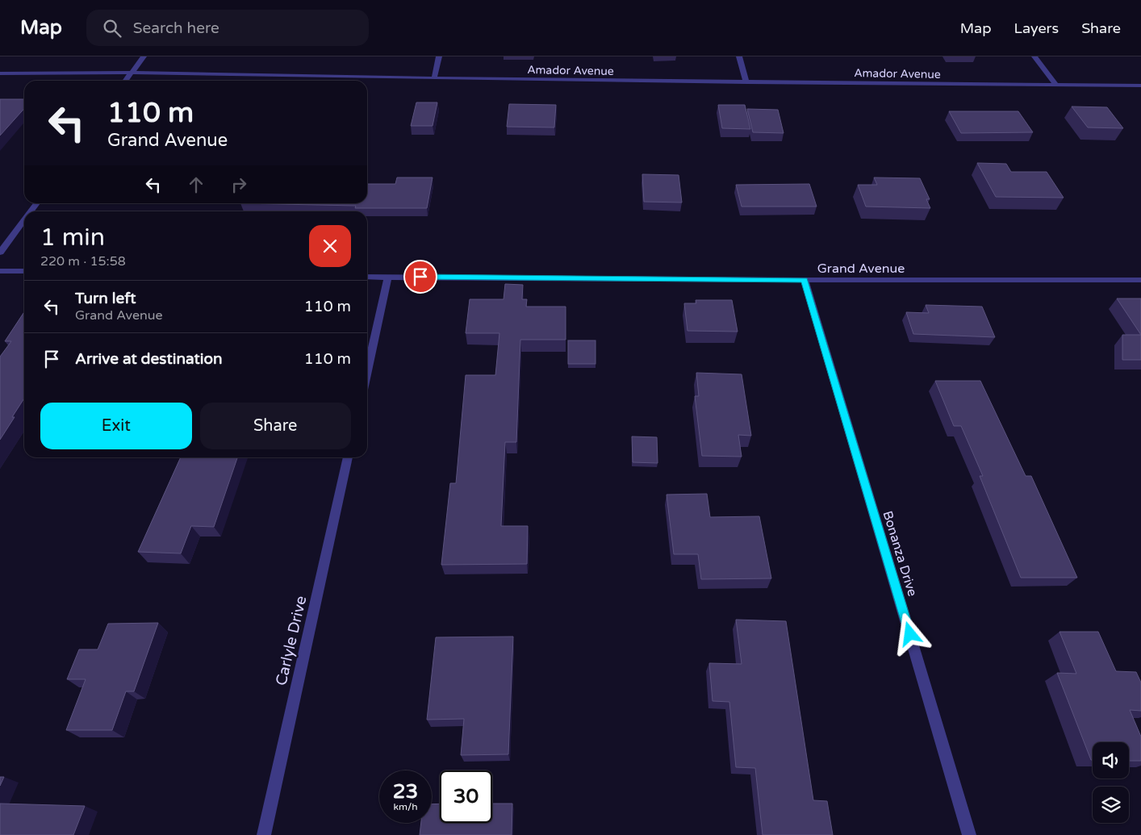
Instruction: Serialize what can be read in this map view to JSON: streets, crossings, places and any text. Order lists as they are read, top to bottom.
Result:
{
  "streets": {
    "street": [
      "Amador Avenue",
      "Grand Avenue",
      "Bonanza Drive",
      "Carlyle Drive"
    ]
  },
  "crossings": [
    ["Grand Avenue", "Bonanza Drive"]
  ],
  "page": {
    "header": "Map",
    "search": "Search here",
    "nav": ["Map", "Layers", "Share"],
    "turn": ["110 m", "Grand Avenue"],
    "heading": ["1 min", "220 m · 15:58"],
    "list": [
      {
        "name": "Turn left",
        "note": "Grand Avenue",
        "value": "110 m"
      },
      {
        "name": "Arrive at destination",
        "value": "110 m"
      }
    ],
    "buttons": ["Exit", "Share"],
    "speed": "23 km/h",
    "limit": "30"
  }
}
